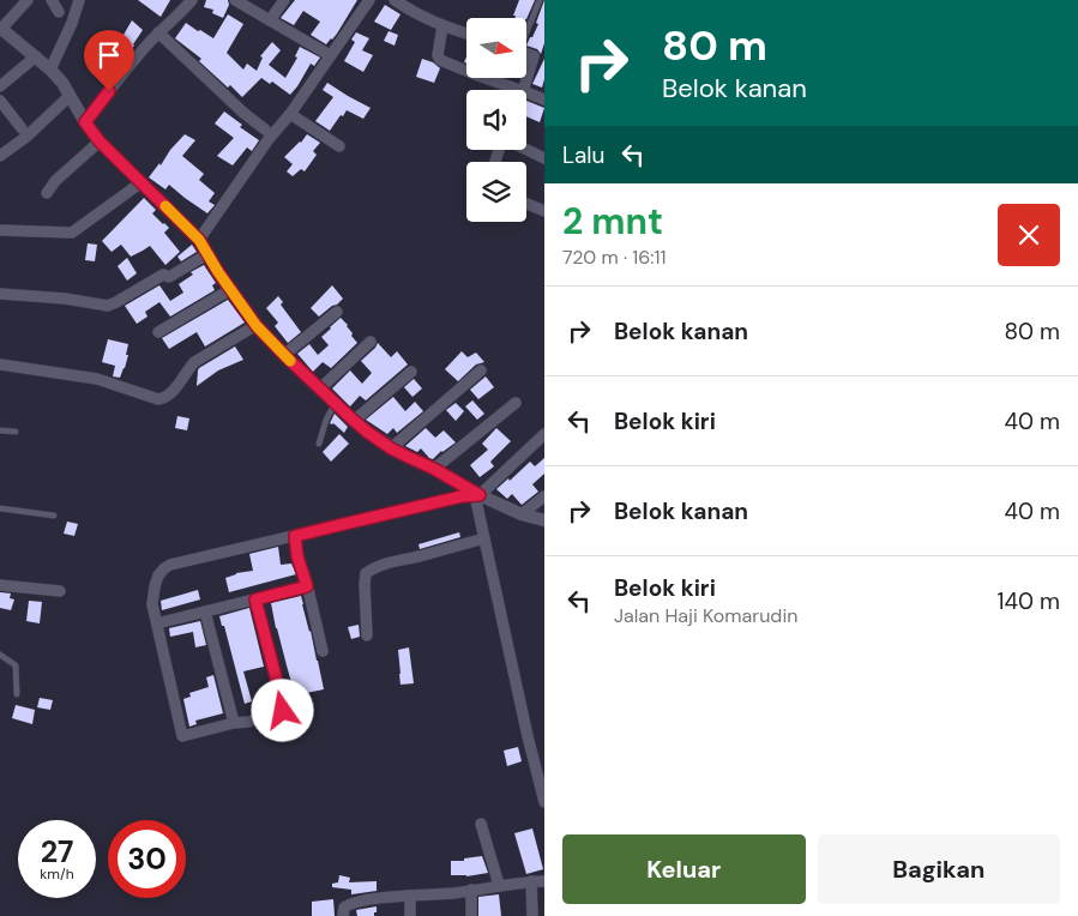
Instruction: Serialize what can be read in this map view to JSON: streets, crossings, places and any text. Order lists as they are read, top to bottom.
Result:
{
  "north": "right",
  "page": {
    "turn": ["80 m", "Belok kanan"],
    "then": "Lalu",
    "heading": ["2 mnt", "720 m · 16:11"],
    "list": [
      {
        "name": "Belok kanan",
        "value": "80 m"
      },
      {
        "name": "Belok kiri",
        "value": "40 m"
      },
      {
        "name": "Belok kanan",
        "value": "40 m"
      },
      {
        "name": "Belok kiri",
        "note": "Jalan Haji Komarudin",
        "value": "140 m"
      }
    ],
    "speed": "27 km/h",
    "limit": "30",
    "buttons": ["Keluar", "Bagikan"]
  }
}
